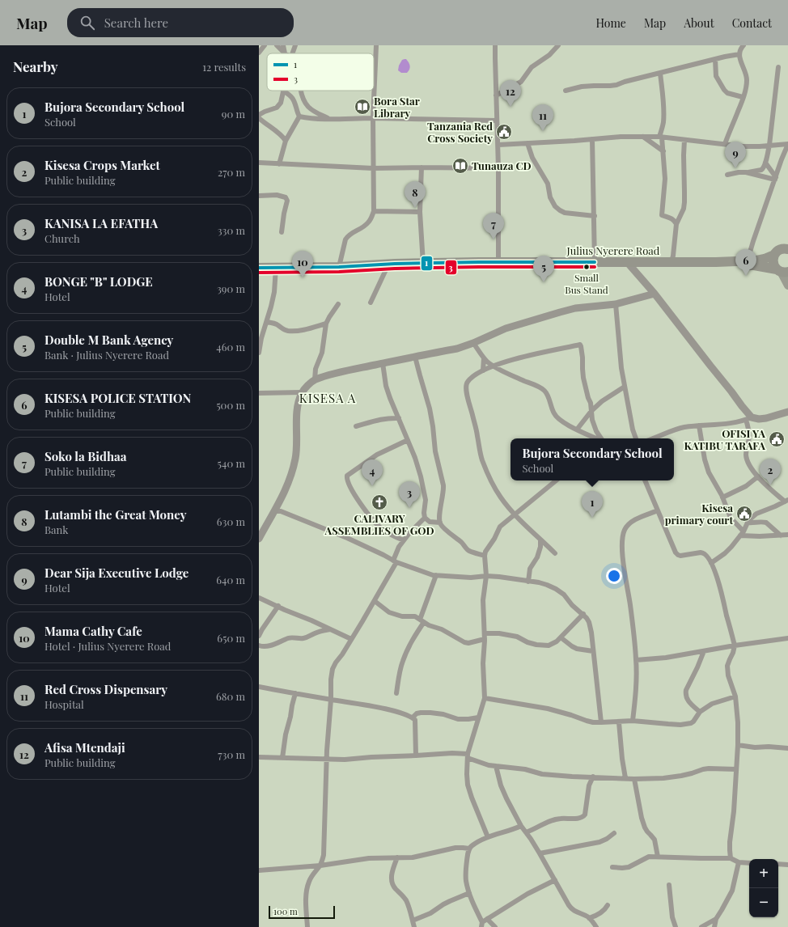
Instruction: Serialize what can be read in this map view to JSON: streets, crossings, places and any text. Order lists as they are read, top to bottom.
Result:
{
  "streets": {
    "highway": ["Julius Nyerere Road"]
  },
  "districts": ["KISESA A"],
  "places": {
    "library": ["Bora Star Library", "Tunauza CD"],
    "public building": ["Tanzania Red Cross Society", "OFISI YA KATIBU TARAFA", "Kisesa primary court"],
    "other": ["Small Bus Stand"],
    "church": ["CALIVARY ASSEMBLIES OF GOD"]
  },
  "lines": ["transit line 1", "transit line 3"],
  "legend": ["1", "3"],
  "scale_bar": "100 m",
  "page": {
    "header": "Map",
    "search": "Search here",
    "nav": [
      "Home",
      "Map",
      "About",
      "Contact"
    ],
    "heading": ["Nearby", "12 results"],
    "pins": [
      "12",
      "11",
      "9",
      "8",
      "7",
      "6",
      "10",
      "5",
      "2",
      "4",
      "3",
      "1"
    ],
    "list": [
      {
        "mark": "1",
        "name": "Bujora Secondary School",
        "note": "School",
        "value": "90 m"
      },
      {
        "mark": "2",
        "name": "Kisesa Crops Market",
        "note": "Public building",
        "value": "270 m"
      },
      {
        "mark": "3",
        "name": "KANISA LA EFATHA",
        "note": "Church",
        "value": "330 m"
      },
      {
        "mark": "4",
        "name": "BONGE \"B\" LODGE",
        "note": "Hotel",
        "value": "390 m"
      },
      {
        "mark": "5",
        "name": "Double M Bank Agency",
        "note": "Bank · Julius Nyerere Road",
        "value": "460 m"
      },
      {
        "mark": "6",
        "name": "KISESA POLICE STATION",
        "note": "Public building",
        "value": "500 m"
      },
      {
        "mark": "7",
        "name": "Soko la Bidhaa",
        "note": "Public building",
        "value": "540 m"
      },
      {
        "mark": "8",
        "name": "Lutambi the Great Money",
        "note": "Bank",
        "value": "630 m"
      },
      {
        "mark": "9",
        "name": "Dear Sija Executive Lodge",
        "note": "Hotel",
        "value": "640 m"
      },
      {
        "mark": "10",
        "name": "Mama Cathy Cafe",
        "note": "Hotel · Julius Nyerere Road",
        "value": "650 m"
      },
      {
        "mark": "11",
        "name": "Red Cross Dispensary",
        "note": "Hospital",
        "value": "680 m"
      },
      {
        "mark": "12",
        "name": "Afisa Mtendaji",
        "note": "Public building",
        "value": "730 m"
      }
    ],
    "popup": ["Bujora Secondary School", "School"],
    "map_buttons": ["+", "−"],
    "scale": "100 m"
  }
}
